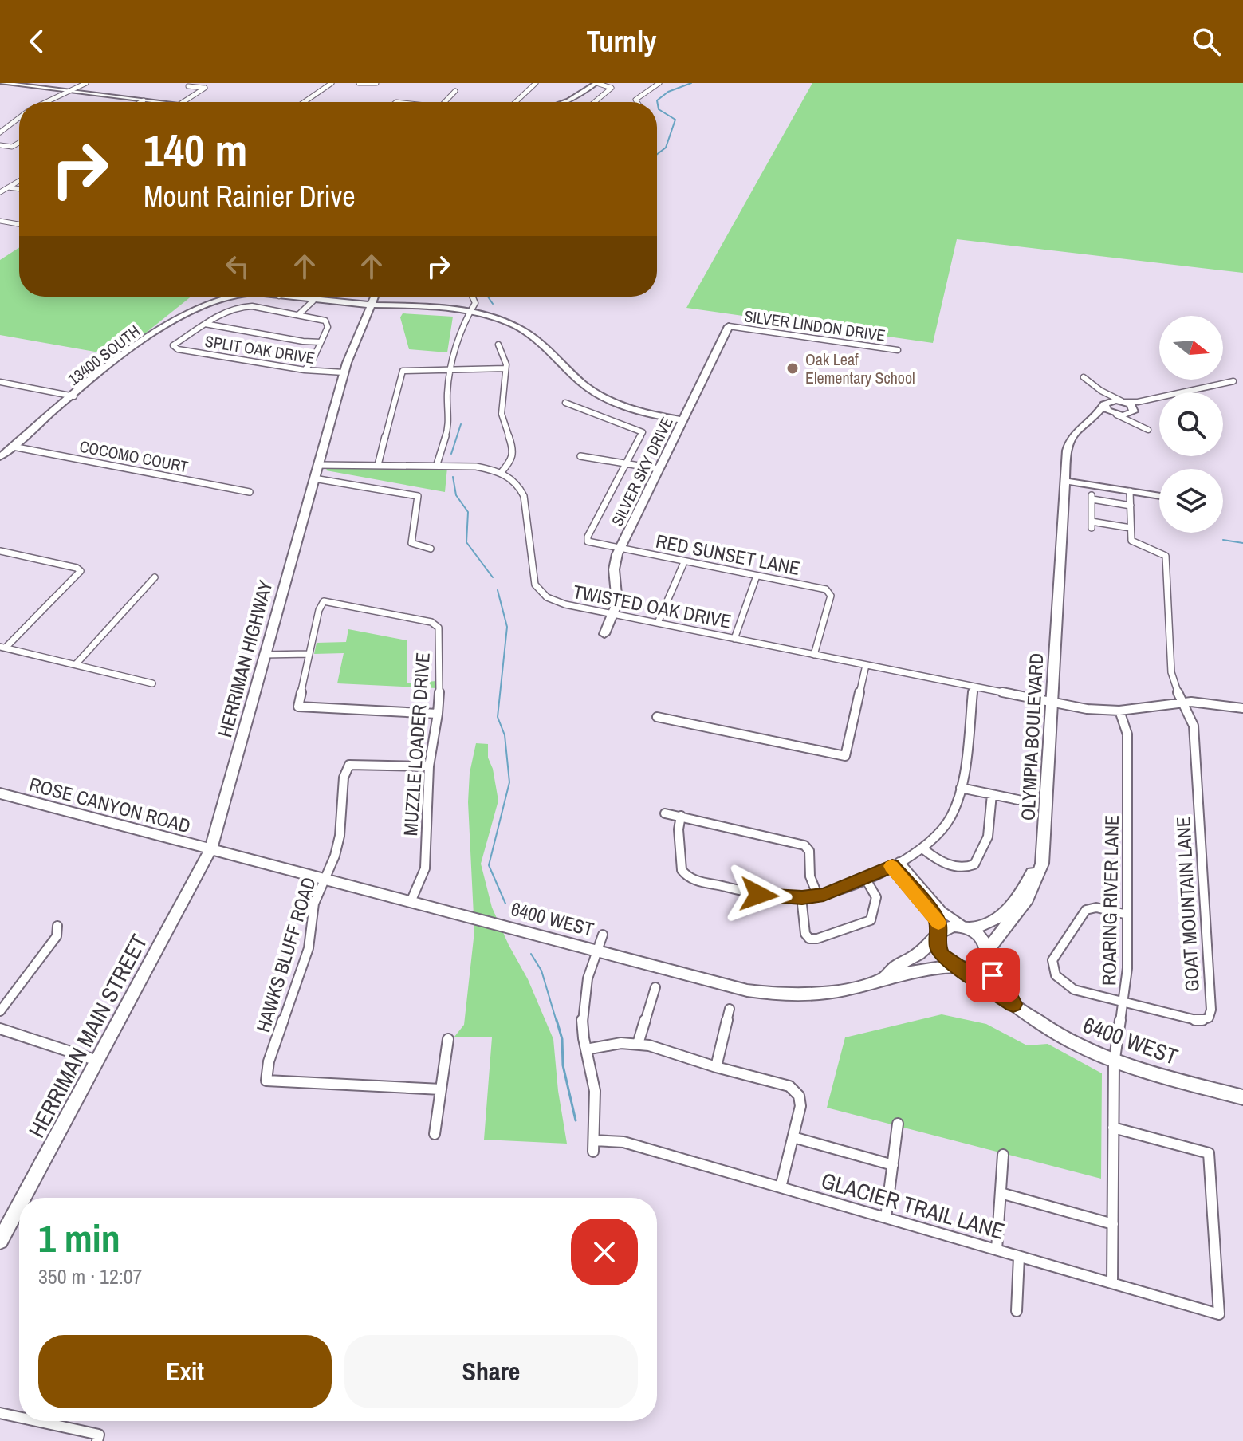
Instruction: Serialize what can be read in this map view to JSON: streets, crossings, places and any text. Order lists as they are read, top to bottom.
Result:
{
  "streets": {
    "street": [
      "SILVER LINDON DRIVE",
      "SPLIT OAK DRIVE",
      "13400 SOUTH",
      "COCOMO COURT",
      "SILVER SKY DRIVE",
      "RED SUNSET LANE",
      "TWISTED OAK DRIVE",
      "HERRIMAN HIGHWAY",
      "OLYMPIA BOULEVARD",
      "MUZZLE LOADER DRIVE",
      "ROSE CANYON ROAD",
      "ROARING RIVER LANE",
      "GOAT MOUNTAIN LANE",
      "6400 WEST",
      "HAWKS BLUFF ROAD",
      "HERRIMAN MAIN STREET",
      "GLACIER TRAIL LANE"
    ]
  },
  "crossings": [
    ["SILVER LINDON DRIVE", "SILVER SKY DRIVE"],
    ["SPLIT OAK DRIVE", "HERRIMAN HIGHWAY"],
    ["13400 SOUTH", "COCOMO COURT"],
    ["13400 SOUTH", "SILVER SKY DRIVE"],
    ["SILVER SKY DRIVE", "RED SUNSET LANE"],
    ["SILVER SKY DRIVE", "TWISTED OAK DRIVE"],
    ["RED SUNSET LANE", "TWISTED OAK DRIVE"],
    ["TWISTED OAK DRIVE", "OLYMPIA BOULEVARD"],
    ["TWISTED OAK DRIVE", "ROARING RIVER LANE"],
    ["TWISTED OAK DRIVE", "GOAT MOUNTAIN LANE"],
    ["HERRIMAN HIGHWAY", "ROSE CANYON ROAD"],
    ["HERRIMAN HIGHWAY", "6400 WEST"],
    ["HERRIMAN HIGHWAY", "HERRIMAN MAIN STREET"],
    ["OLYMPIA BOULEVARD", "6400 WEST"],
    ["MUZZLE LOADER DRIVE", "6400 WEST"],
    ["MUZZLE LOADER DRIVE", "HAWKS BLUFF ROAD"],
    ["ROSE CANYON ROAD", "6400 WEST"],
    ["ROSE CANYON ROAD", "HERRIMAN MAIN STREET"],
    ["ROARING RIVER LANE", "GOAT MOUNTAIN LANE"],
    ["ROARING RIVER LANE", "6400 WEST"],
    ["ROARING RIVER LANE", "GLACIER TRAIL LANE"],
    ["6400 WEST", "HAWKS BLUFF ROAD"],
    ["6400 WEST", "HERRIMAN MAIN STREET"]
  ],
  "places": ["Oak Leaf Elementary School"],
  "north": "right",
  "page": {
    "header": "Turnly",
    "turn": ["140 m", "Mount Rainier Drive"],
    "heading": ["1 min", "350 m · 12:07"],
    "buttons": ["Exit", "Share"]
  }
}
